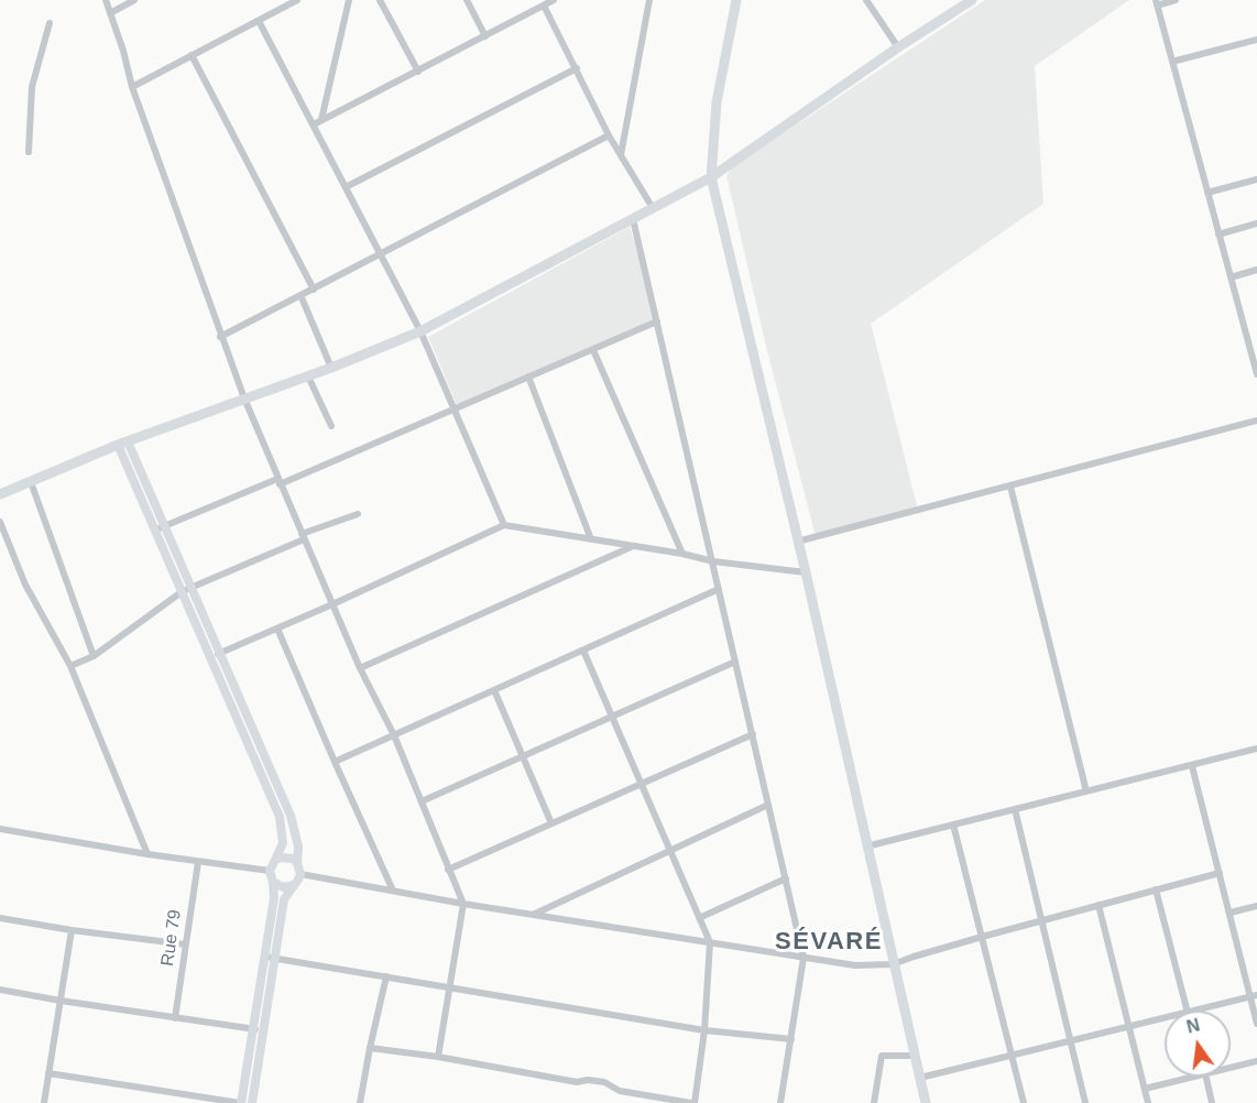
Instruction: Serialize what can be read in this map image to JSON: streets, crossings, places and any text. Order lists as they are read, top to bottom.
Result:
{
  "streets": {
    "street": ["Rue 79"]
  },
  "districts": ["SÉVARÉ"],
  "north": "top"
}
